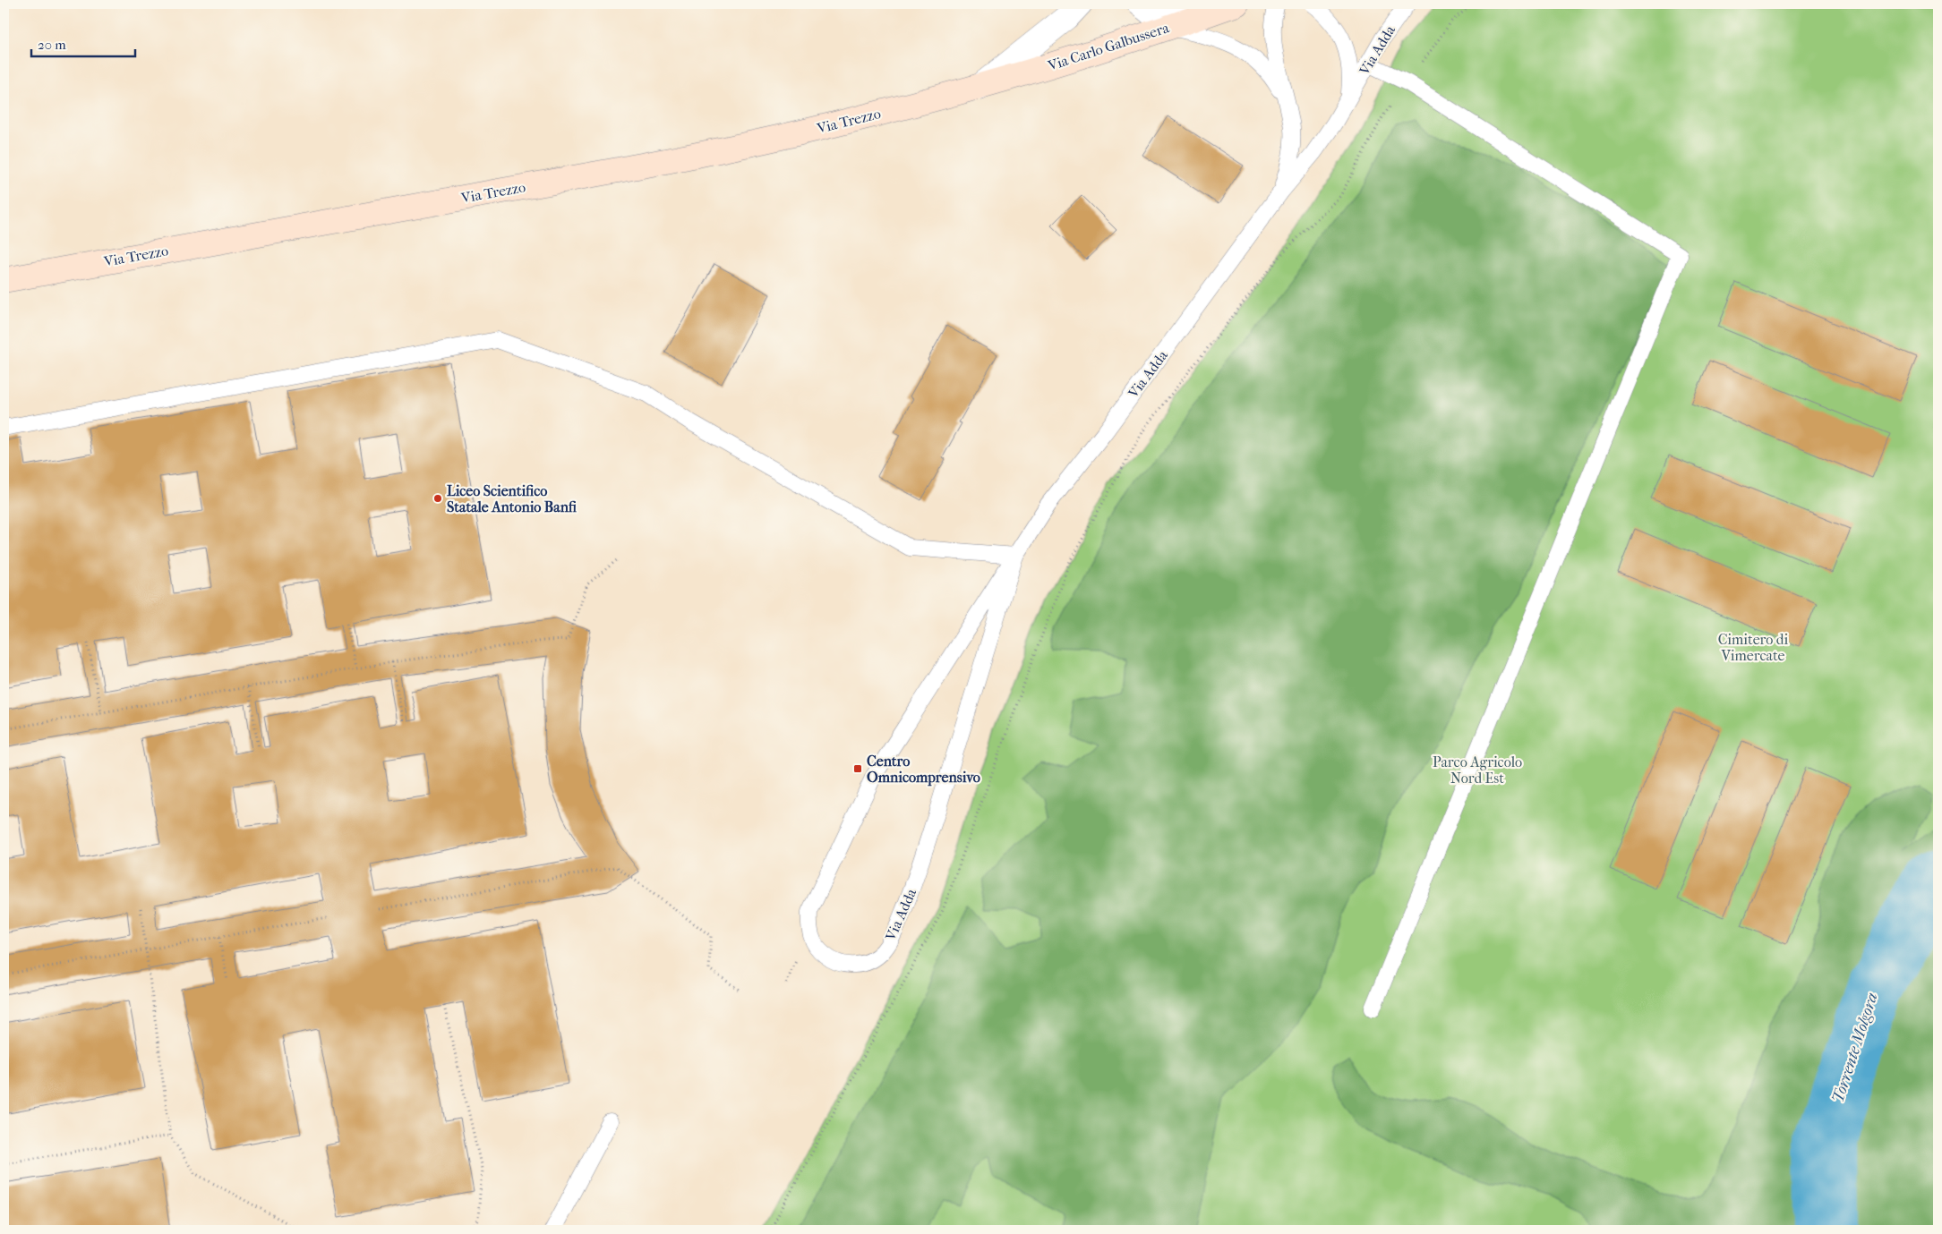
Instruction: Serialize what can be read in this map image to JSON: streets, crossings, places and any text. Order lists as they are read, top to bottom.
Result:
{
  "streets": {
    "street": ["Via Carlo Galbussera", "Via Trezzo"],
    "lane": ["Via Adda"]
  },
  "crossings": [
    ["Via Carlo Galbussera", "Via Adda"],
    ["Via Carlo Galbussera", "Via Trezzo"]
  ],
  "water": ["Torrente Molgora"],
  "parks": ["Cimitero di Vimercate", "Parco Agricolo Nord Est"],
  "places": {
    "other": ["Liceo Scientifico Statale Antonio Banfi"],
    "transit": ["Centro Omnicomprensivo"]
  },
  "scale_bar": "20 m"
}
